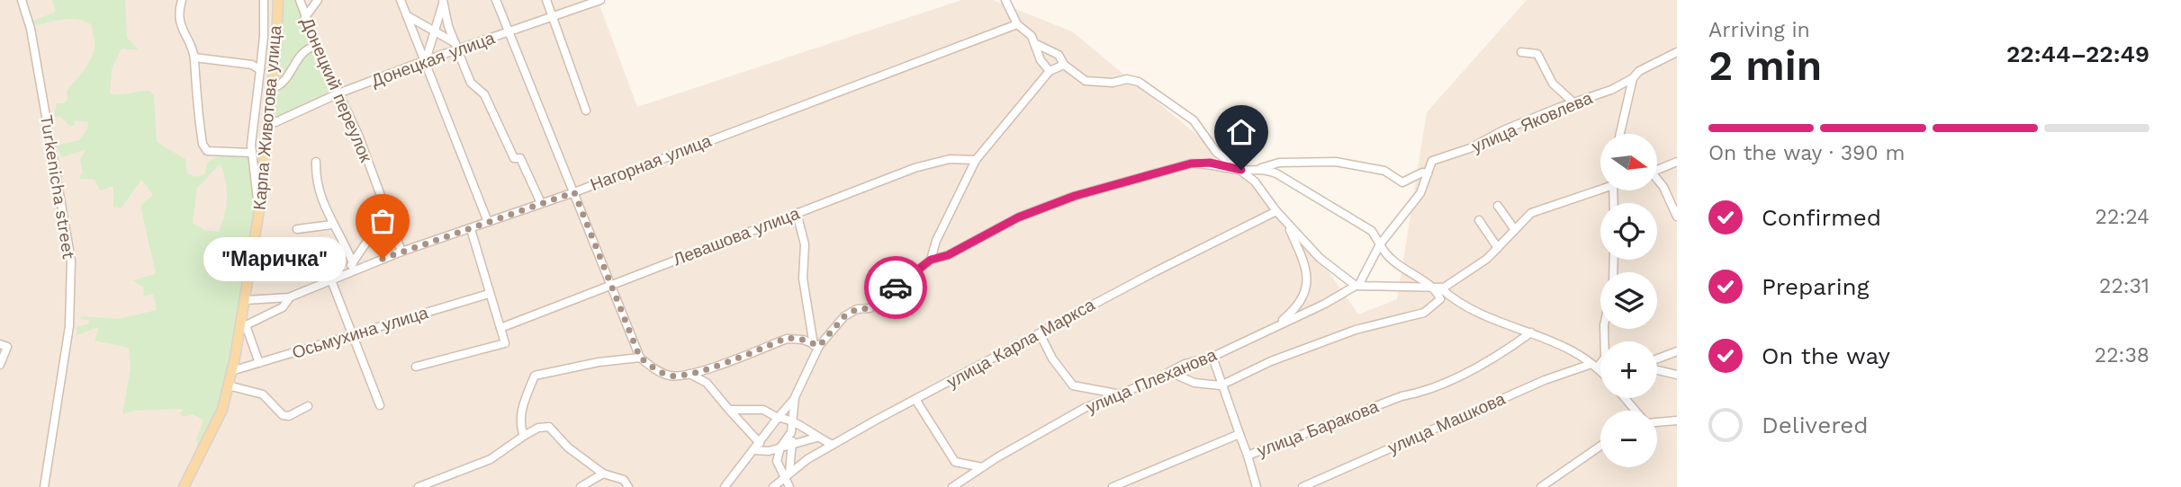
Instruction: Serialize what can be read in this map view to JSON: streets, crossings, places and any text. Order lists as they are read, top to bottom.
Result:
{
  "streets": {
    "main road": ["Карпа Животова улица"],
    "street": [
      "Донецкая улица",
      "Донецкий переулок",
      "улица Яковлева",
      "Нагорная улица",
      "Turkenicha street",
      "Левашова улица",
      "Осьмухина улица",
      "улица Карла Маркса",
      "улица Плеханова",
      "улица Машкова",
      "улица Баракова"
    ]
  },
  "crossings": [
    ["Донецкая улица", "Донецкий переулок"],
    ["Донецкая улица", "Карпа Животова улица"],
    ["Донецкий переулок", "Нагорная улица"],
    ["Карпа Животова улица", "Нагорная улица"],
    ["Карпа Животова улица", "Осьмухина улица"],
    ["улица Яковлева", "улица Плеханова"]
  ],
  "places": ["\"Маричка\""],
  "north": "right",
  "page": {
    "heading": ["2 min", "Arriving in", "22:44–22:49"],
    "bar": "On the way · 390 m",
    "map_buttons": ["+", "−"],
    "list": [
      ["Confirmed", "22:24"],
      ["Preparing", "22:31"],
      ["On the way", "22:38"],
      "Delivered"
    ],
    "bubble": "\"Маричка\""
  }
}
